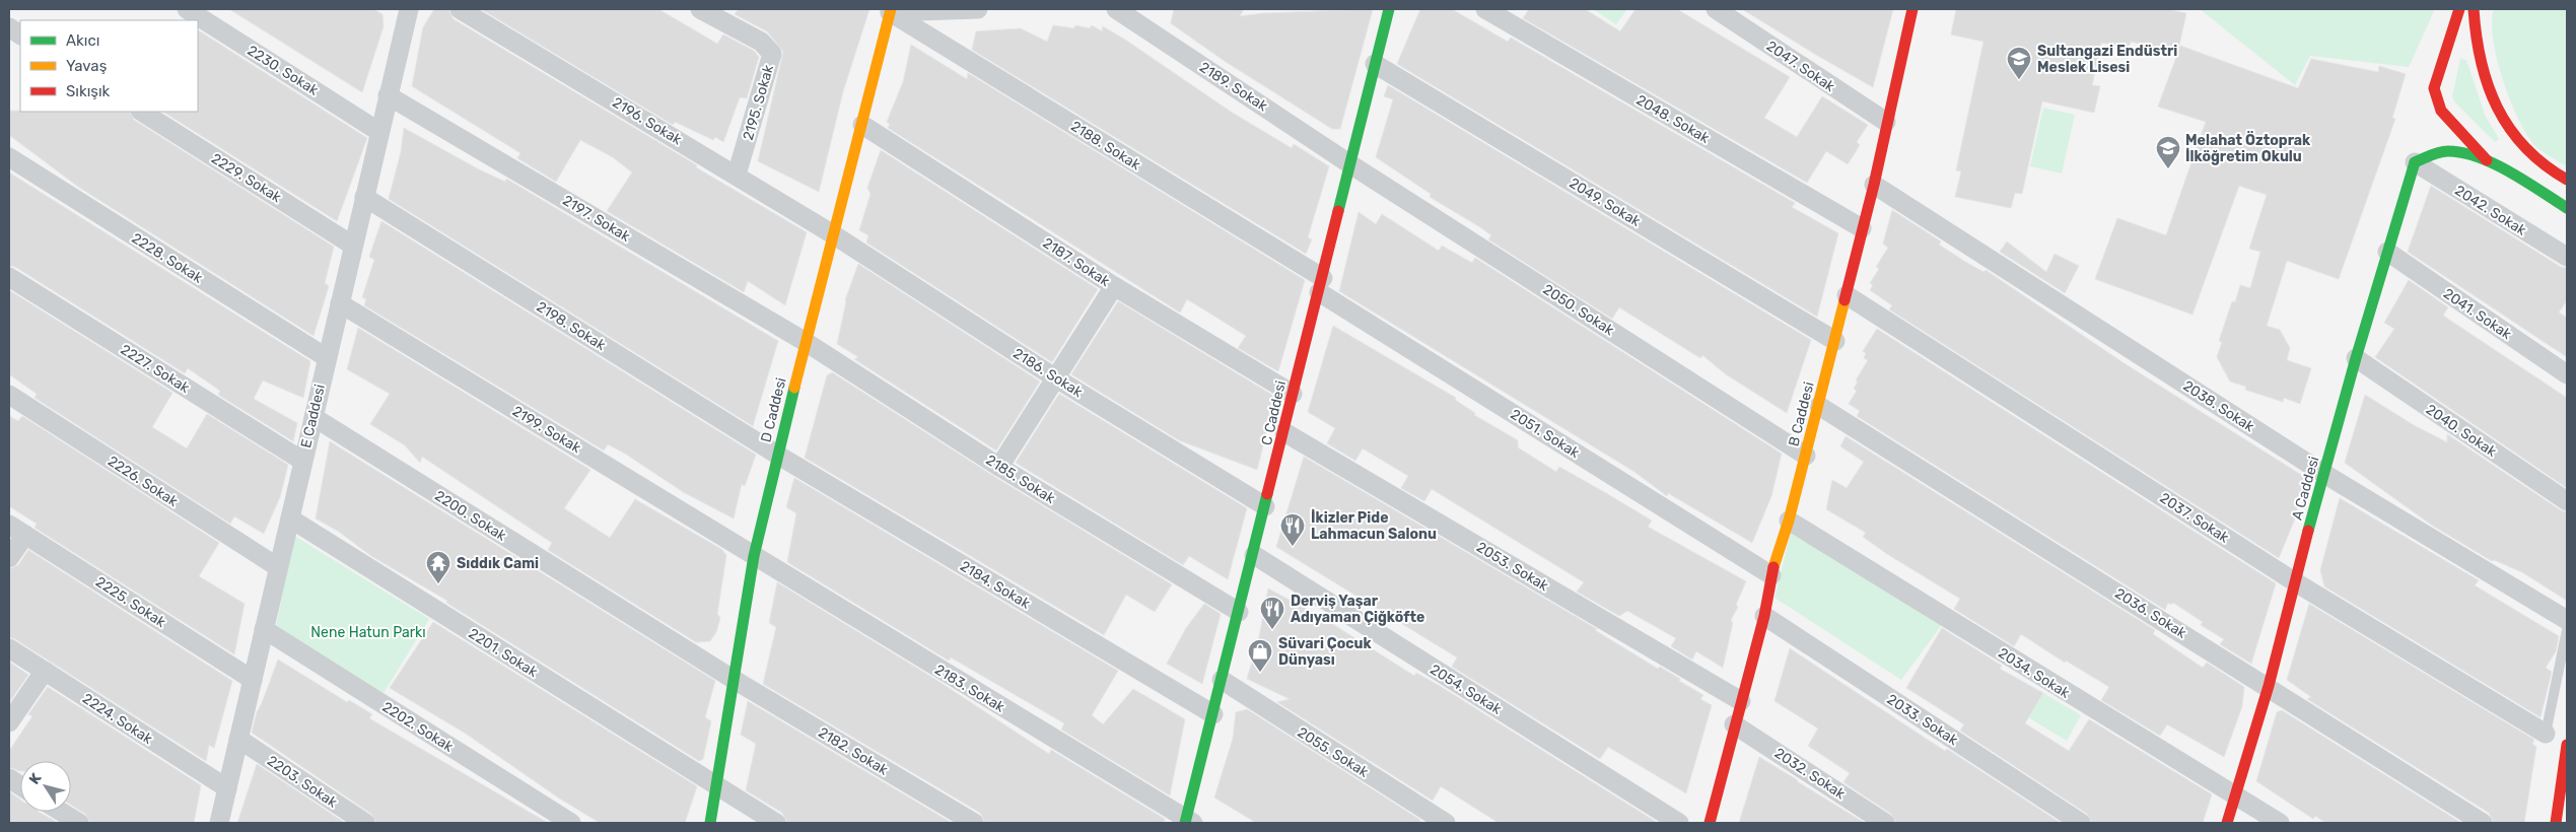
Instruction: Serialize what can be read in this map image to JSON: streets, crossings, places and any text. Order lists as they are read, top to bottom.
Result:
{
  "streets": {
    "street": [
      "2047. Sokak",
      "2230. Sokak",
      "2189. Sokak",
      "2195. Sokak",
      "2048. Sokak",
      "2196. Sokak",
      "2188. Sokak",
      "2229. Sokak",
      "2049. Sokak",
      "2042. Sokak",
      "2197. Sokak",
      "2228. Sokak",
      "2187. Sokak",
      "2050. Sokak",
      "2041. Sokak",
      "2198. Sokak",
      "2227. Sokak",
      "2186. Sokak",
      "2038. Sokak",
      "D Caddesi",
      "C Caddesi",
      "B Caddesi",
      "E Caddesi",
      "2199. Sokak",
      "2040. Sokak",
      "2051. Sokak",
      "2185. Sokak",
      "2226. Sokak",
      "A Caddesi",
      "2200. Sokak",
      "2037. Sokak",
      "2053. Sokak",
      "2184. Sokak",
      "2225. Sokak",
      "2036. Sokak",
      "2201. Sokak",
      "2034. Sokak",
      "2183. Sokak",
      "2054. Sokak",
      "2224. Sokak",
      "2033. Sokak",
      "2202. Sokak",
      "2182. Sokak",
      "2055. Sokak",
      "2032. Sokak",
      "2203. Sokak"
    ]
  },
  "crossings": [
    ["2047. Sokak", "B Caddesi"],
    ["2230. Sokak", "E Caddesi"],
    ["2189. Sokak", "2050. Sokak"],
    ["2189. Sokak", "C Caddesi"],
    ["2195. Sokak", "2196. Sokak"],
    ["2048. Sokak", "B Caddesi"],
    ["2196. Sokak", "2186. Sokak"],
    ["2196. Sokak", "D Caddesi"],
    ["2188. Sokak", "D Caddesi"],
    ["2188. Sokak", "C Caddesi"],
    ["2188. Sokak", "2051. Sokak"],
    ["2229. Sokak", "E Caddesi"],
    ["2049. Sokak", "C Caddesi"],
    ["2049. Sokak", "B Caddesi"],
    ["2042. Sokak", "A Caddesi"],
    ["2197. Sokak", "D Caddesi"],
    ["2197. Sokak", "E Caddesi"],
    ["2197. Sokak", "2185. Sokak"],
    ["2228. Sokak", "E Caddesi"],
    ["2187. Sokak", "D Caddesi"],
    ["2187. Sokak", "C Caddesi"],
    ["2050. Sokak", "C Caddesi"],
    ["2050. Sokak", "B Caddesi"],
    ["2041. Sokak", "A Caddesi"],
    ["2198. Sokak", "D Caddesi"],
    ["2198. Sokak", "E Caddesi"],
    ["2198. Sokak", "2184. Sokak"],
    ["2227. Sokak", "E Caddesi"],
    ["2186. Sokak", "D Caddesi"],
    ["2186. Sokak", "C Caddesi"],
    ["2038. Sokak", "B Caddesi"],
    ["2038. Sokak", "A Caddesi"],
    ["D Caddesi", "2199. Sokak"],
    ["D Caddesi", "2185. Sokak"],
    ["D Caddesi", "2200. Sokak"],
    ["D Caddesi", "2184. Sokak"],
    ["D Caddesi", "2201. Sokak"],
    ["D Caddesi", "2183. Sokak"],
    ["D Caddesi", "2182. Sokak"],
    ["C Caddesi", "2051. Sokak"],
    ["C Caddesi", "2185. Sokak"],
    ["C Caddesi", "2053. Sokak"],
    ["C Caddesi", "2184. Sokak"],
    ["C Caddesi", "2183. Sokak"],
    ["C Caddesi", "2054. Sokak"],
    ["C Caddesi", "2055. Sokak"],
    ["B Caddesi", "2051. Sokak"],
    ["B Caddesi", "2037. Sokak"],
    ["B Caddesi", "2053. Sokak"],
    ["B Caddesi", "2036. Sokak"],
    ["B Caddesi", "2034. Sokak"],
    ["B Caddesi", "2033. Sokak"],
    ["B Caddesi", "2032. Sokak"],
    ["E Caddesi", "2199. Sokak"],
    ["E Caddesi", "2226. Sokak"],
    ["E Caddesi", "2200. Sokak"],
    ["E Caddesi", "2225. Sokak"],
    ["E Caddesi", "2201. Sokak"],
    ["E Caddesi", "2224. Sokak"],
    ["E Caddesi", "2202. Sokak"],
    ["E Caddesi", "2203. Sokak"],
    ["2199. Sokak", "2183. Sokak"],
    ["2040. Sokak", "A Caddesi"],
    ["A Caddesi", "2037. Sokak"],
    ["A Caddesi", "2036. Sokak"],
    ["A Caddesi", "2034. Sokak"],
    ["2200. Sokak", "2182. Sokak"]
  ],
  "parks": ["Nene Hatun Parkı"],
  "places": {
    "school or university": ["Sultangazi Endüstri Meslek Lisesi", "Melahat Öztoprak İlköğretim Okulu"],
    "restaurant": ["İkizler Pide Lahmacun Salonu", "Derviş Yaşar Adıyaman Çiğköfte"],
    "temple": ["Sıddık Cami"],
    "shop": ["Süvari Çocuk Dünyası"]
  },
  "legend": ["Akıcı", "Yavaş", "Sıkışık"],
  "north": "top left"
}
